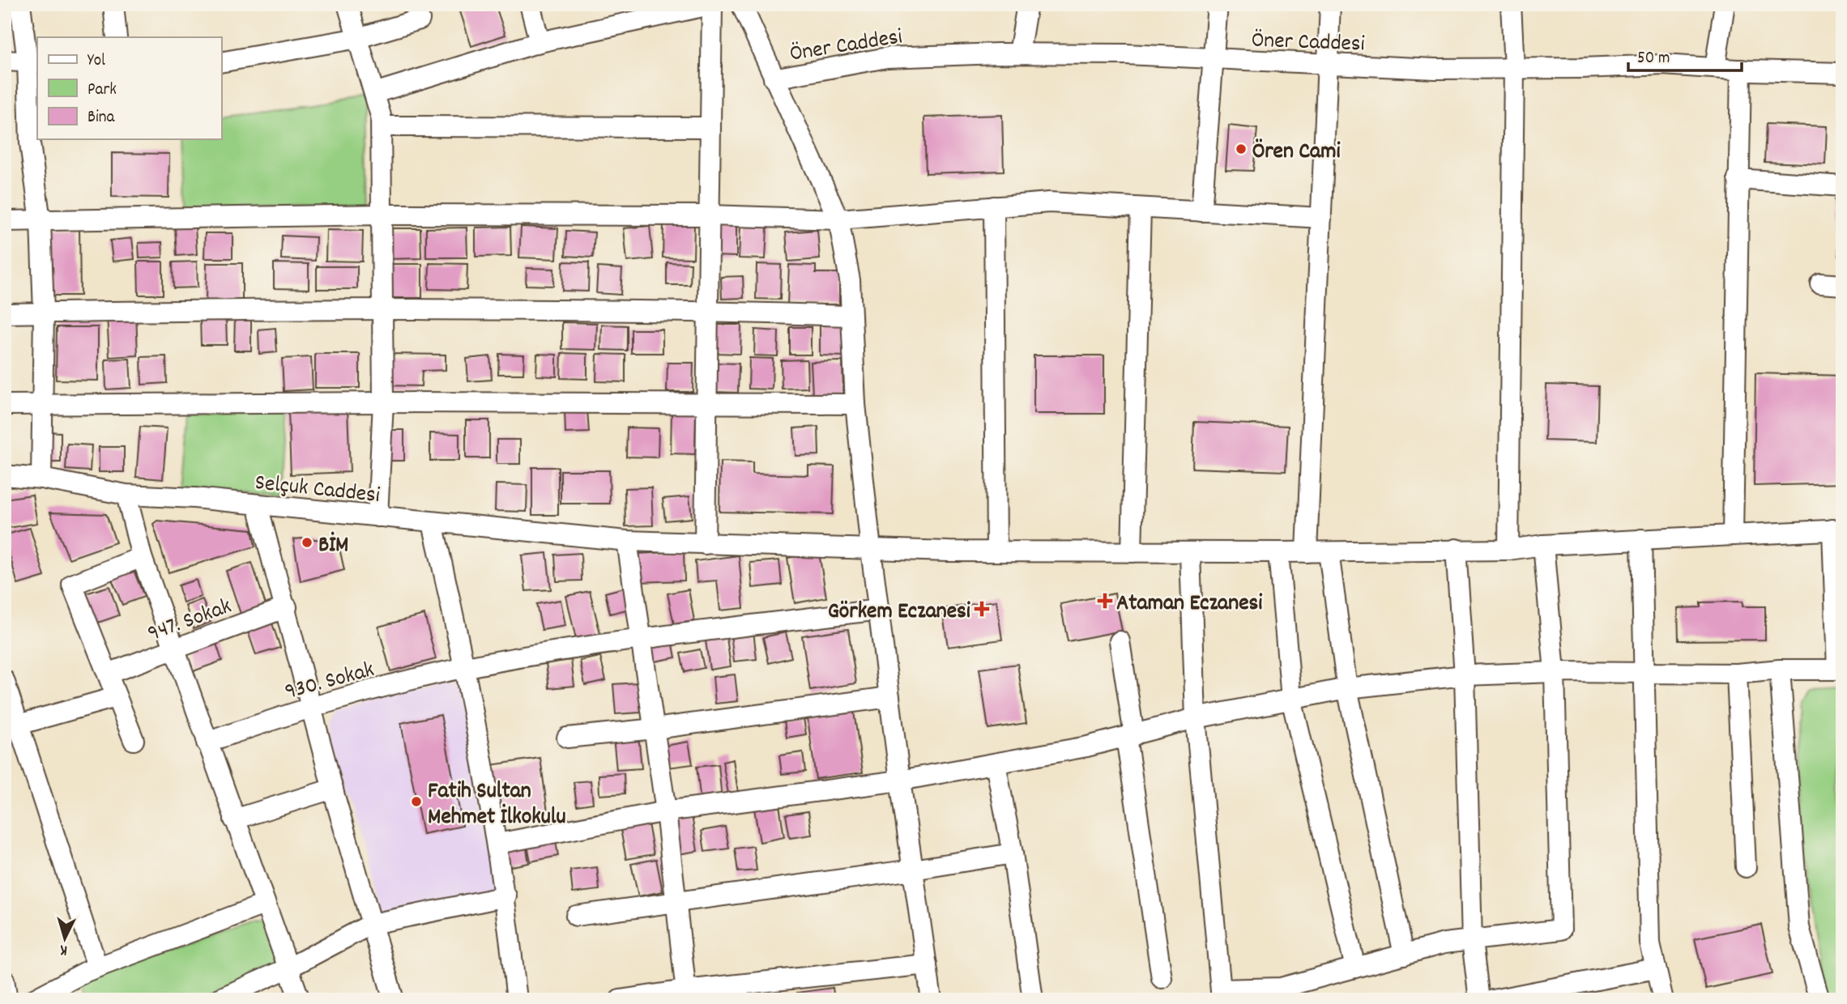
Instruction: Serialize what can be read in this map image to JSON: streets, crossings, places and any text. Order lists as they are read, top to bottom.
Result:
{
  "streets": {
    "street": [
      "Öner Caddesi",
      "Selçuk Caddesi",
      "947. Sokak",
      "930. Sokak"
    ]
  },
  "places": {
    "other": ["Ören Cami", "BİM", "Fatih Sultan Mehmet İlkokulu"],
    "health": ["Ataman Eczanesi", "Görkem Eczanesi"]
  },
  "legend": ["Yol", "Park", "Bina"],
  "scale_bar": "50 m",
  "north": "bottom"
}
